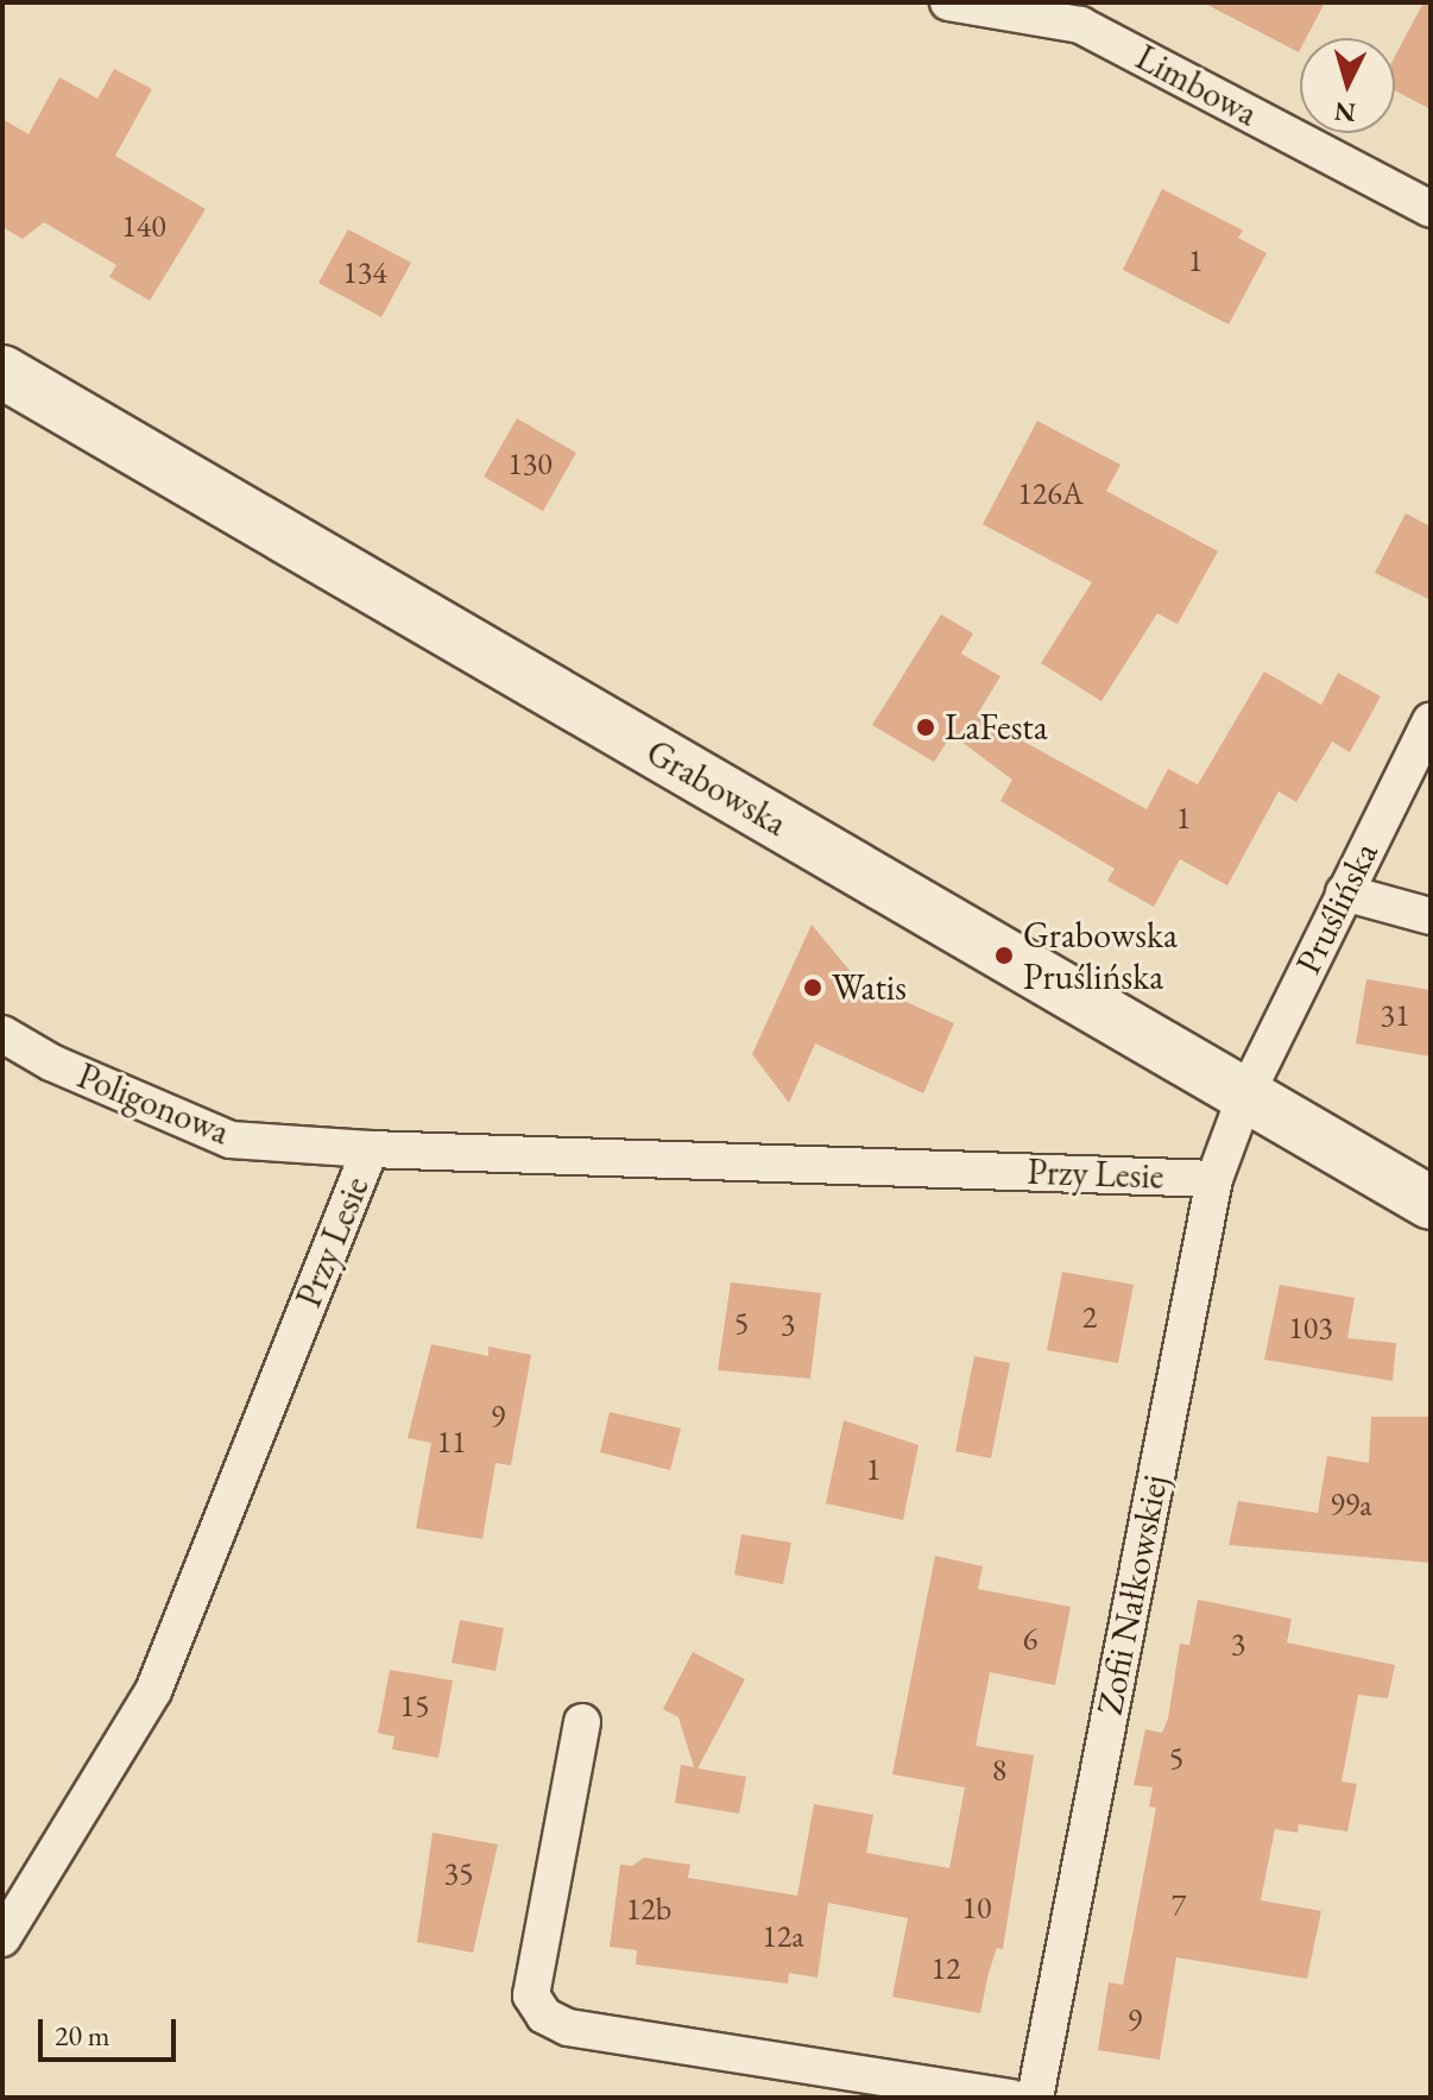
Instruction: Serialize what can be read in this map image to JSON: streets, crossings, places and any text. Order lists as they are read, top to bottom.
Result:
{
  "streets": {
    "street": [
      "Limbowa",
      "Grabowska",
      "Pruślińska",
      "Poligonowa",
      "Przy Lesie",
      "Zofii Nałkowskiej"
    ]
  },
  "crossings": [
    ["Grabowska", "Pruślińska"],
    ["Grabowska", "Zofii Nałkowskiej"],
    ["Pruślińska", "Zofii Nałkowskiej"],
    ["Poligonowa", "Przy Lesie"],
    ["Przy Lesie", "Zofii Nałkowskiej"]
  ],
  "places": ["LaFesta", "Grabowska Pruślińska", "Watis"],
  "house_numbers": [
    "140",
    "1",
    "134",
    "130",
    "126A",
    "1",
    "31",
    "2",
    "5",
    "3",
    "103",
    "9",
    "11",
    "1",
    "99a",
    "6",
    "3",
    "15",
    "5",
    "8",
    "35",
    "7",
    "10",
    "12b",
    "12a",
    "12",
    "9"
  ],
  "scale_bar": "20 m",
  "north": "bottom"
}
